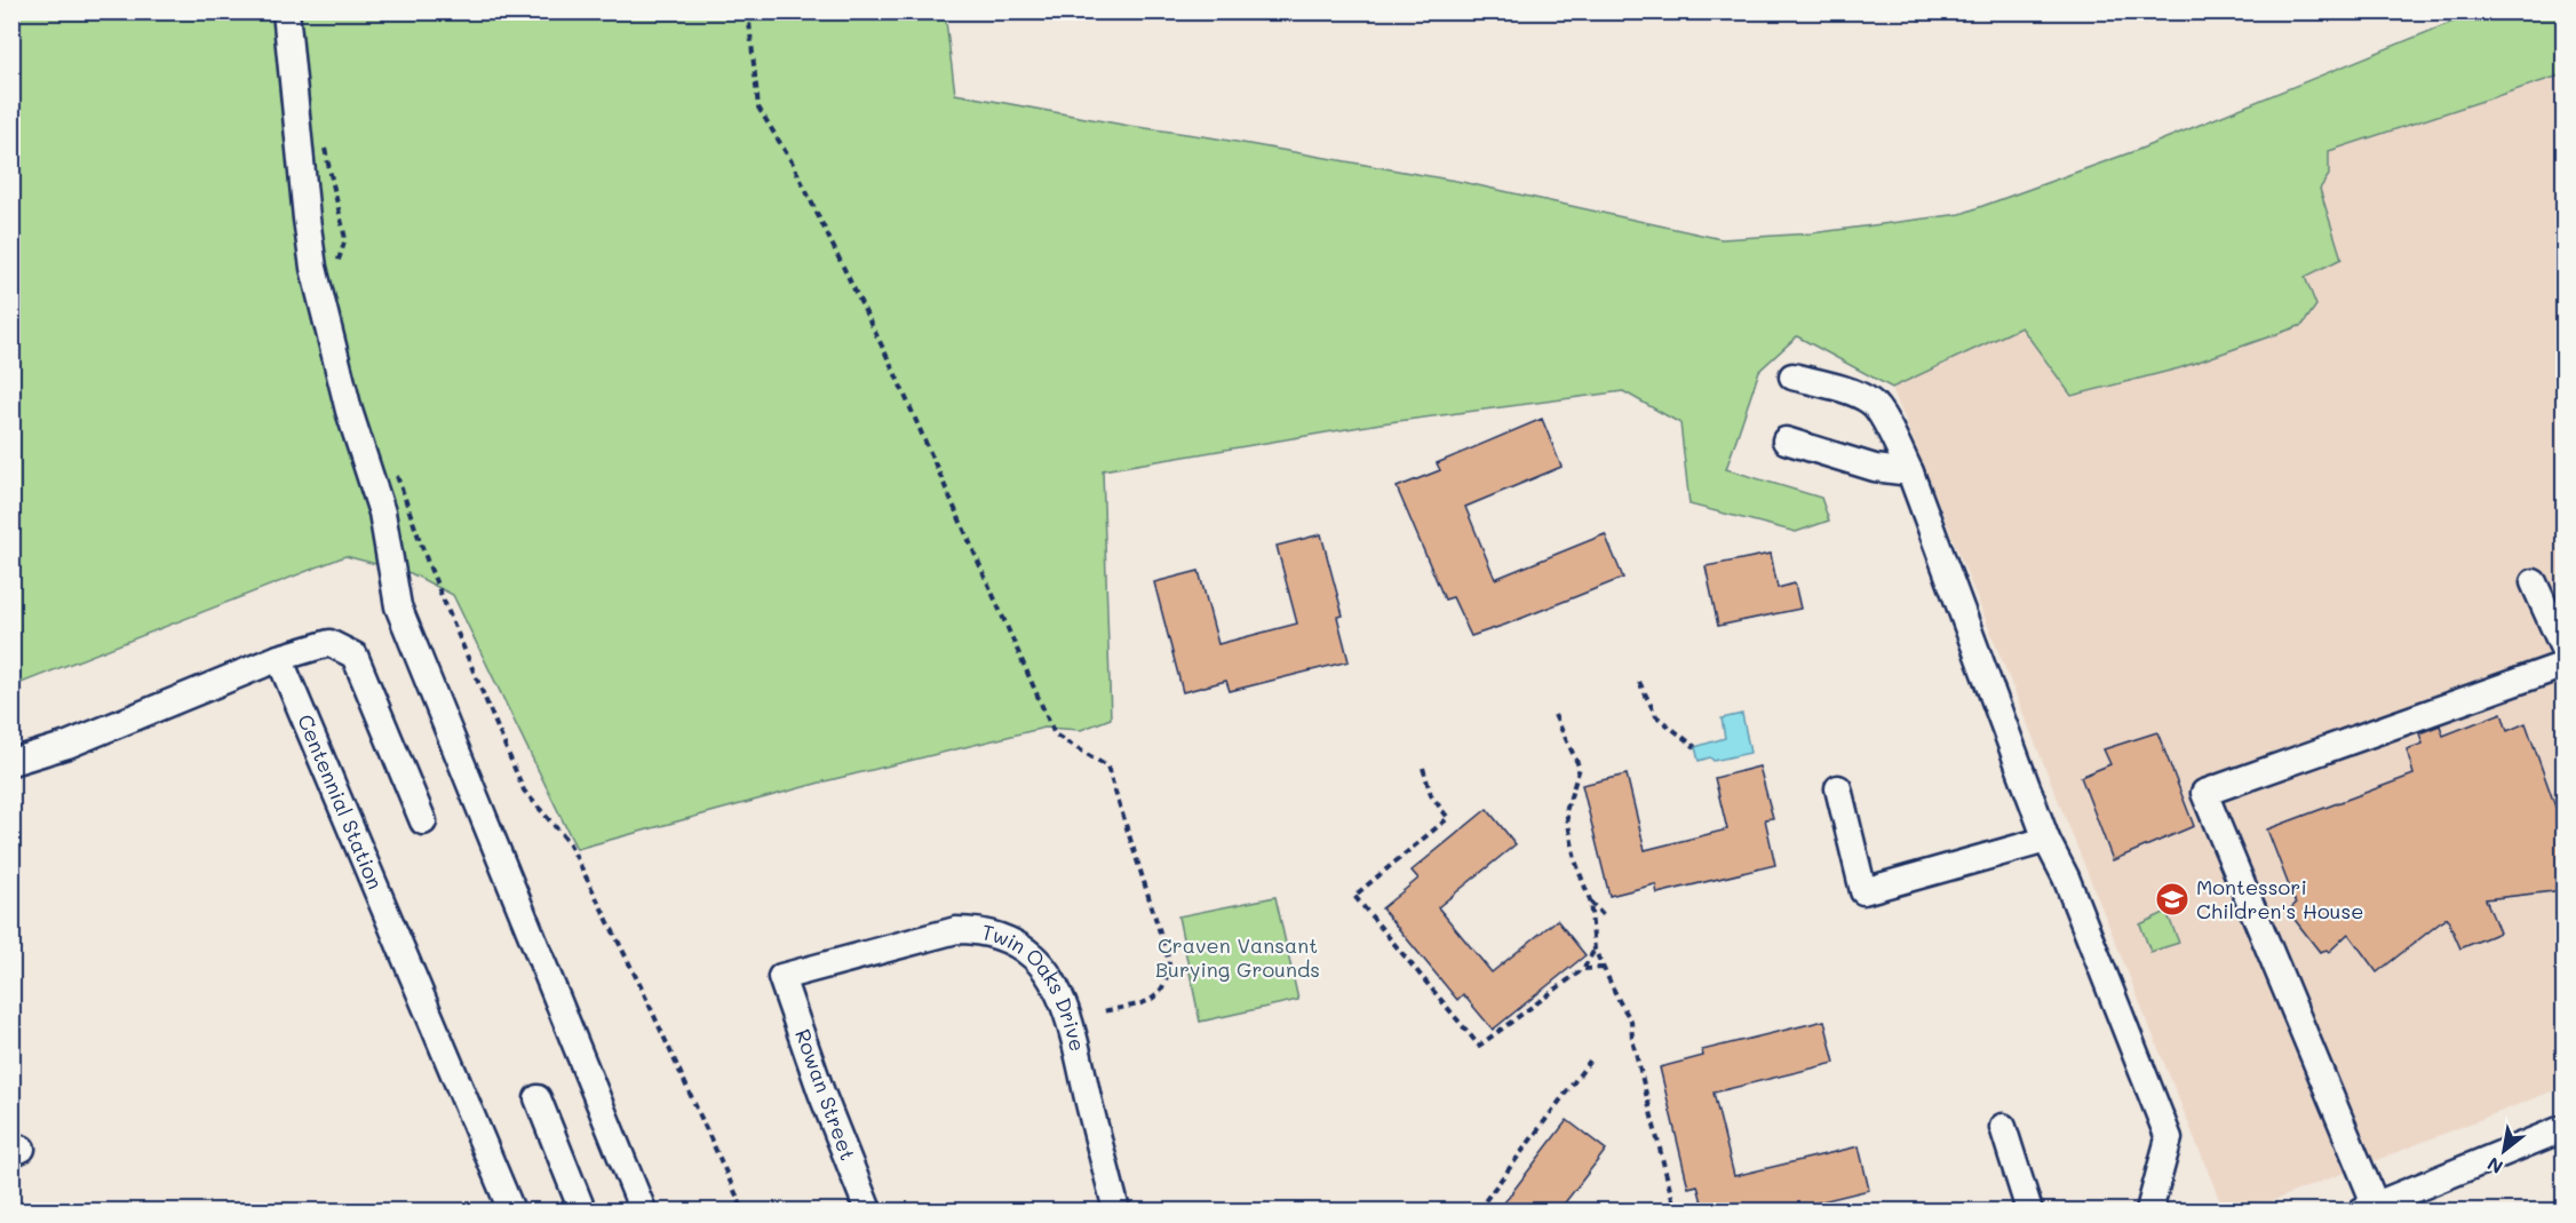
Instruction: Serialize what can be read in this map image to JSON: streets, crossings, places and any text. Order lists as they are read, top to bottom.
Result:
{
  "streets": {
    "street": ["Centennial Station", "Twin Oaks Drive", "Rowan Street"]
  },
  "crossings": [
    ["Twin Oaks Drive", "Rowan Street"]
  ],
  "parks": ["Craven Vansant Burying Grounds"],
  "places": {
    "school or university": ["Montessori Children's House"]
  },
  "north": "bottom left"
}
